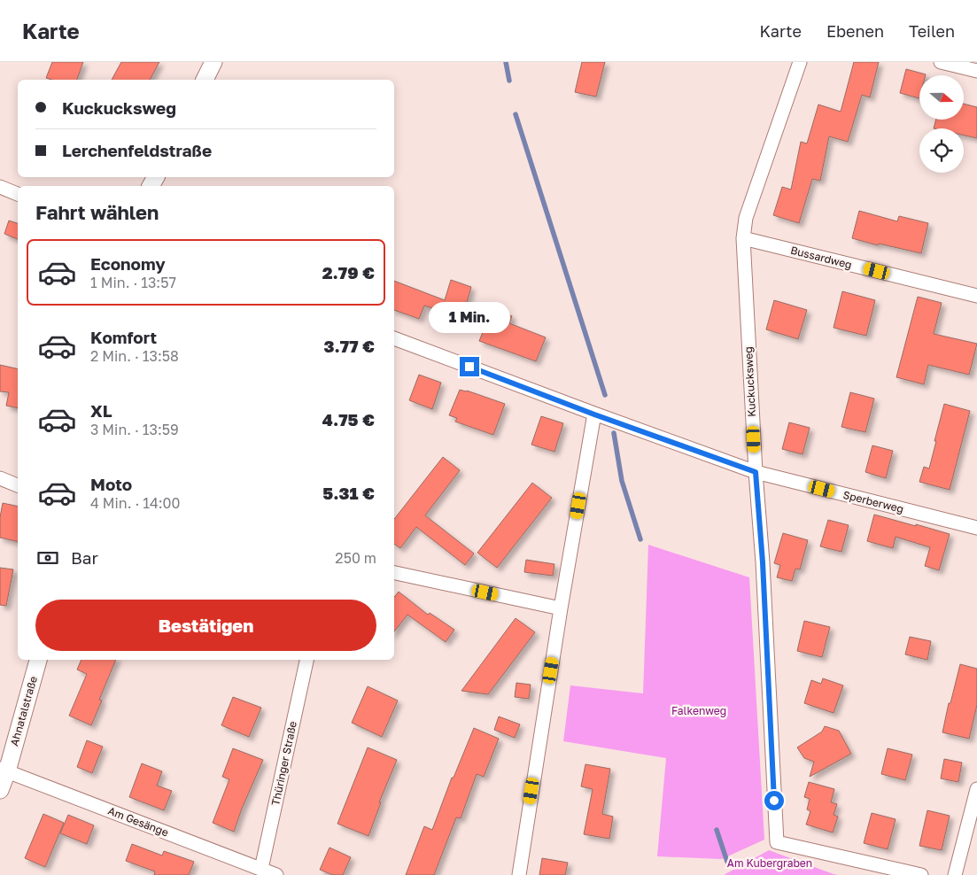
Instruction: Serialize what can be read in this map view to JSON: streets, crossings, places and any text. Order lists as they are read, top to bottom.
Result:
{
  "streets": {
    "street": [
      "Bussardweg",
      "Kuckucksweg",
      "Sperberweg",
      "Ahnatalstraße",
      "Thüringer Straße",
      "Am Gesänge"
    ]
  },
  "crossings": [
    ["Bussardweg", "Kuckucksweg"],
    ["Kuckucksweg", "Sperberweg"],
    ["Ahnatalstraße", "Am Gesänge"],
    ["Thüringer Straße", "Am Gesänge"]
  ],
  "parks": ["Falkenweg", "Am Kubergraben"],
  "north": "right",
  "page": {
    "header": "Karte",
    "nav": ["Karte", "Ebenen", "Teilen"],
    "banner": ["Kuckucksweg", "Lerchenfeldstraße"],
    "heading": "Fahrt wählen",
    "list": [
      {
        "name": "Economy",
        "note": "1 Min. · 13:57",
        "value": "2.79 €"
      },
      {
        "name": "Komfort",
        "note": "2 Min. · 13:58",
        "value": "3.77 €"
      },
      {
        "name": "XL",
        "note": "3 Min. · 13:59",
        "value": "4.75 €"
      },
      {
        "name": "Moto",
        "note": "4 Min. · 14:00",
        "value": "5.31 €"
      }
    ],
    "bubble": "1 Min.",
    "pay": ["Bar", "250 m"],
    "buttons": "Bestätigen"
  }
}
